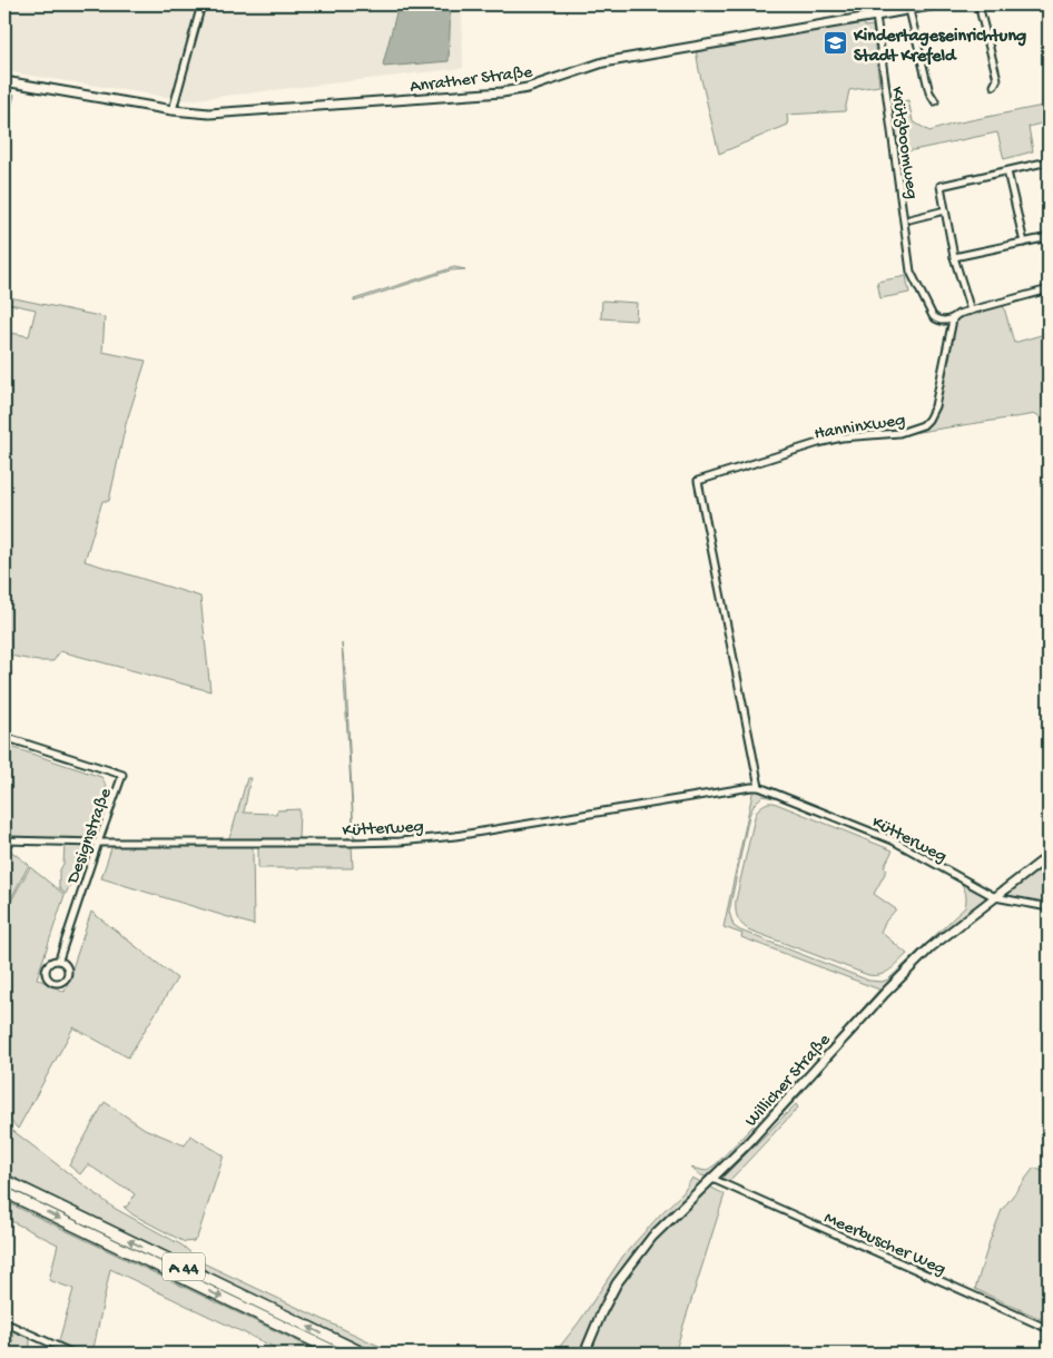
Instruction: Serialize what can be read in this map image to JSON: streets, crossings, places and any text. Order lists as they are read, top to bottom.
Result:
{
  "streets": {
    "highway": ["A 44"],
    "main road": ["Anrather Straße", "Willicher Straße"],
    "street": [
      "Krützboomweg",
      "Hanninxweg",
      "Kütterweg",
      "Designstraße",
      "Meerbuscher Weg"
    ]
  },
  "crossings": [
    ["Anrather Straße", "Krützboomweg"],
    ["Krützboomweg", "Hanninxweg"],
    ["Hanninxweg", "Kütterweg"],
    ["Kütterweg", "Designstraße"],
    ["Kütterweg", "Willicher Straße"],
    ["Willicher Straße", "Meerbuscher Weg"]
  ],
  "places": {
    "school or university": ["Kindertageseinrichtung Stadt Krefeld"]
  }
}
